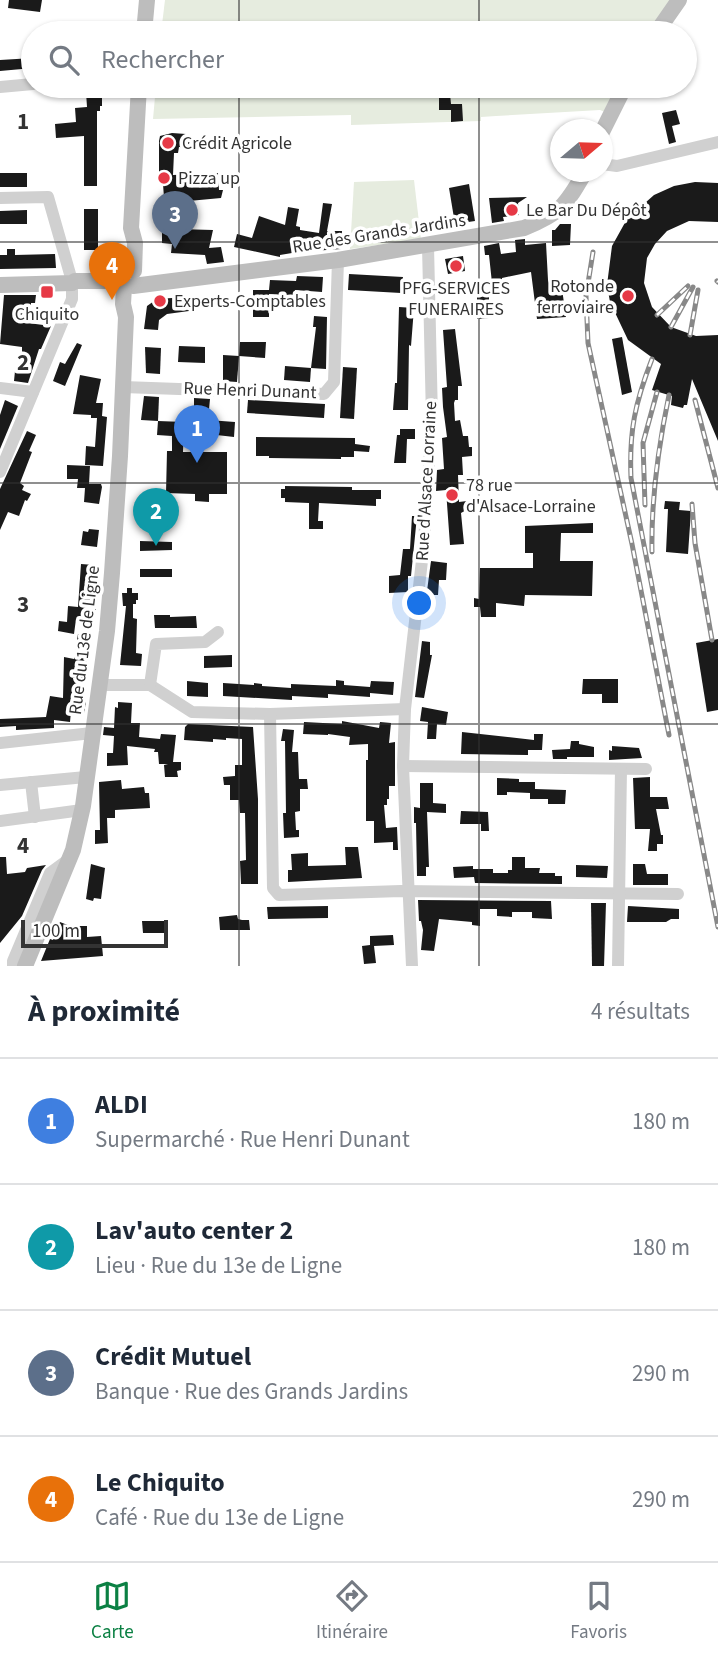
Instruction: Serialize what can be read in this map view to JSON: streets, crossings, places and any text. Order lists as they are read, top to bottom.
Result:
{
  "streets": {
    "main road": ["Rue des Grands Jardins", "Rue du 13e de Ligne"],
    "street": ["Rue Henri Dunant", "Rue d'Alsace Lorraine"]
  },
  "crossings": [
    ["Rue des Grands Jardins", "Rue Henri Dunant"],
    ["Rue des Grands Jardins", "Rue d'Alsace Lorraine"],
    ["Rue des Grands Jardins", "Rue du 13e de Ligne"],
    ["Rue Henri Dunant", "Rue du 13e de Ligne"]
  ],
  "places": {
    "other": [
      "Crédit Agricole",
      "Pizza up",
      "Le Bar Du Dépôt",
      "PFG-SERVICES FUNERAIRES",
      "Rotonde ferroviaire",
      "Experts-Comptables",
      "78 rue d'Alsace-Lorraine"
    ],
    "transit": ["Chiquito"]
  },
  "scale_bar": "100 m",
  "north": "right",
  "page": {
    "search": "Rechercher",
    "pins": [
      "3",
      "4",
      "1",
      "2"
    ],
    "scale": "100 m",
    "heading": ["À proximité", "4 résultats"],
    "list": [
      {
        "mark": "1",
        "name": "ALDI",
        "note": "Supermarché · Rue Henri Dunant",
        "value": "180 m"
      },
      {
        "mark": "2",
        "name": "Lav'auto center 2",
        "note": "Lieu · Rue du 13e de Ligne",
        "value": "180 m"
      },
      {
        "mark": "3",
        "name": "Crédit Mutuel",
        "note": "Banque · Rue des Grands Jardins",
        "value": "290 m"
      },
      {
        "mark": "4",
        "name": "Le Chiquito",
        "note": "Café · Rue du 13e de Ligne",
        "value": "290 m"
      }
    ],
    "nav": ["Carte", "Itinéraire", "Favoris"]
  },
  "grid": {
    "rows": [
      "1",
      "2",
      "3",
      "4"
    ]
  }
}
